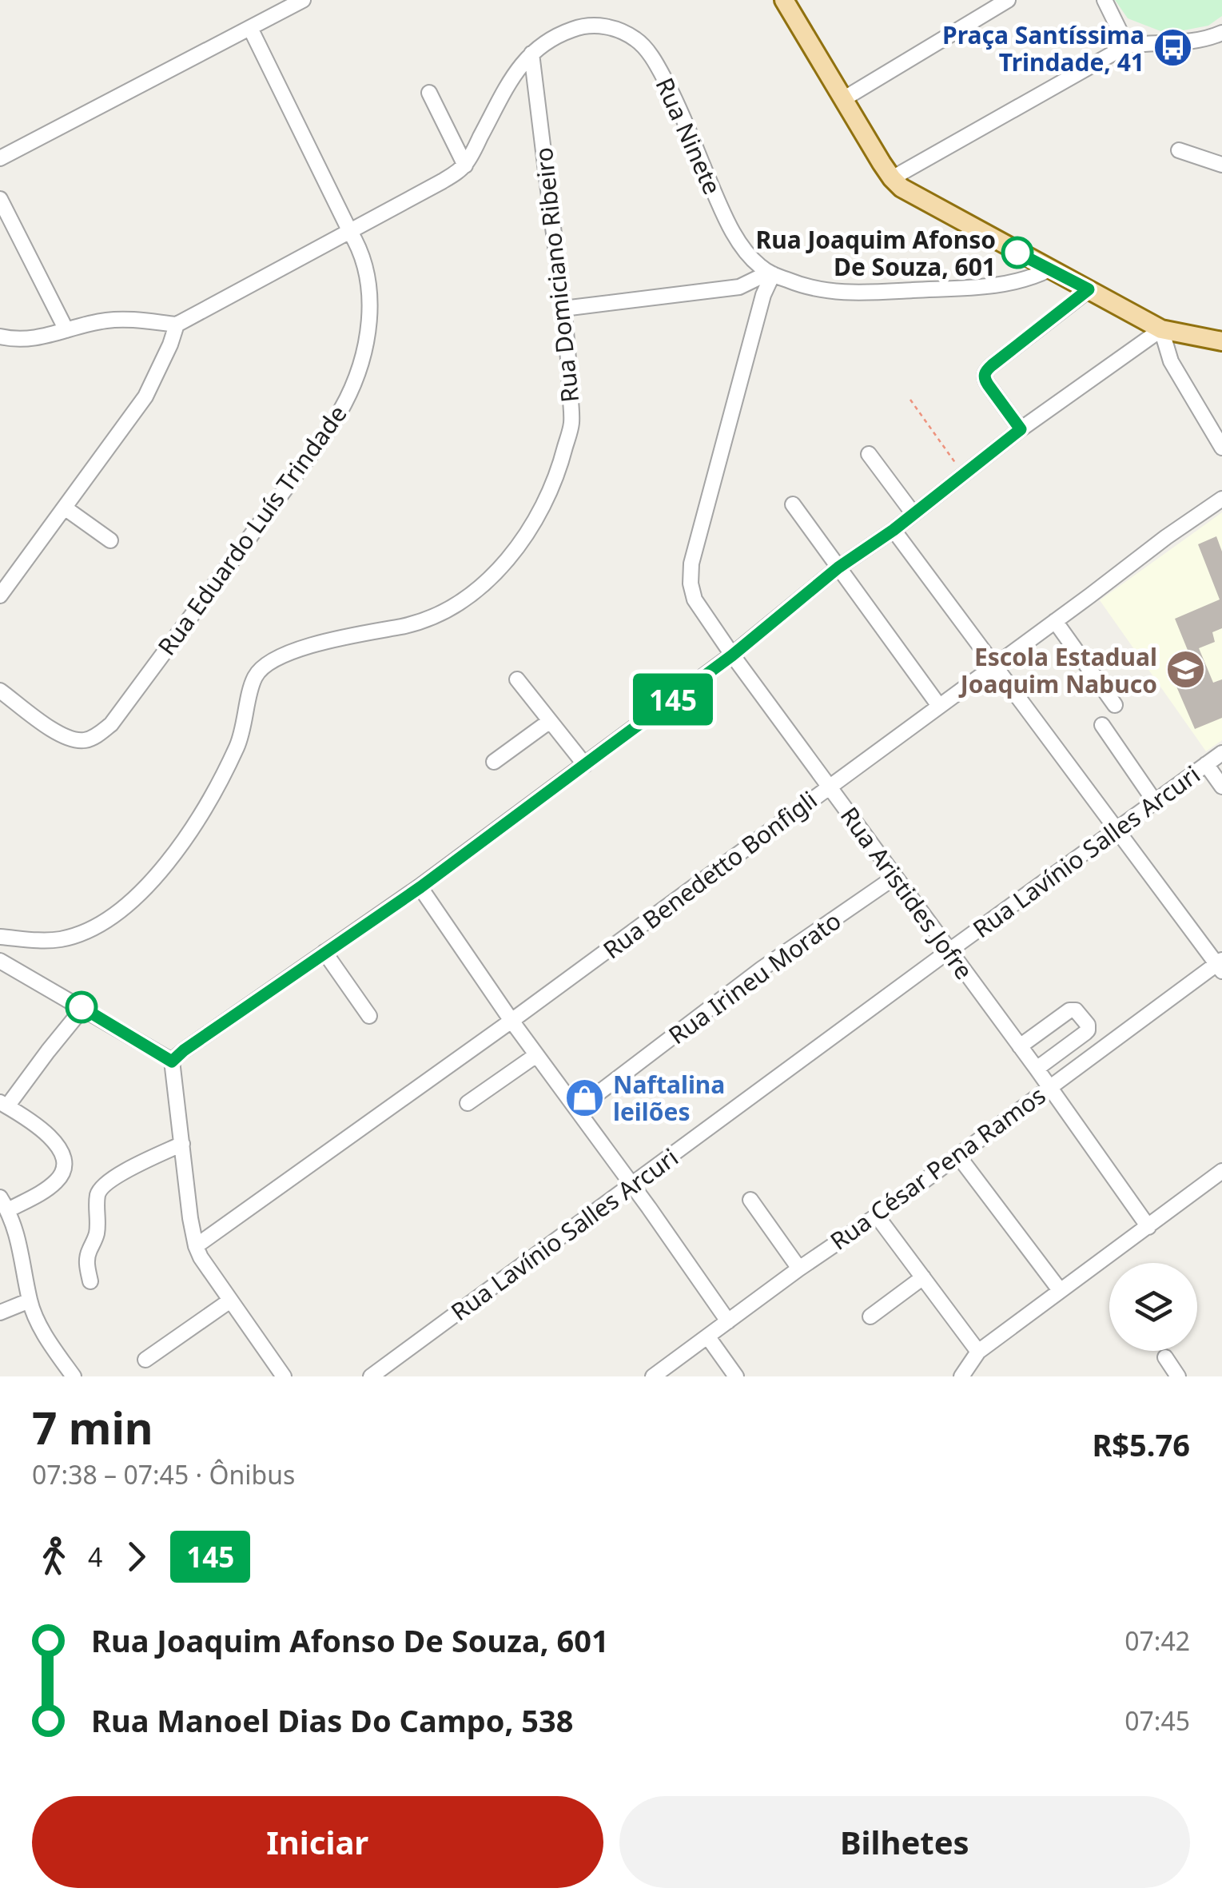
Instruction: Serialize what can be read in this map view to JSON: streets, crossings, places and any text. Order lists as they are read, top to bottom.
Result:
{
  "streets": {
    "street": [
      "Rua Ninete",
      "Rua Domiciano Ribeiro",
      "Rua Eduardo Luís Trindade",
      "Rua Lavínio Salles Arcuri",
      "Rua Benedetto Bonfigli",
      "Rua Aristides Jofre",
      "Rua Irineu Morato",
      "Rua César Pena Ramos"
    ]
  },
  "crossings": [
    ["Rua Ninete", "Rua Domiciano Ribeiro"],
    ["Rua Ninete", "Rua Eduardo Luís Trindade"],
    ["Rua Ninete", "Rua Aristides Jofre"],
    ["Rua Lavínio Salles Arcuri", "Rua Aristides Jofre"],
    ["Rua Benedetto Bonfigli", "Rua Aristides Jofre"],
    ["Rua Aristides Jofre", "Rua Irineu Morato"],
    ["Rua Aristides Jofre", "Rua César Pena Ramos"]
  ],
  "places": {
    "bus stop": ["Praça Santíssima Trindade, 41"],
    "other": ["Rua Joaquim Afonso De Souza, 601"],
    "school or university": ["Escola Estadual Joaquim Nabuco"],
    "shop": ["Naftalina leilões"]
  },
  "lines": ["bus line 145"],
  "page": {
    "on_map": "145",
    "heading": ["7 min", "07:38 – 07:45 · Ônibus", "R$5.76"],
    "legs": ["4", "145"],
    "list": [
      {
        "name": "Rua Joaquim Afonso De Souza, 601",
        "value": "07:42"
      },
      {
        "name": "Rua Manoel Dias Do Campo, 538",
        "value": "07:45"
      }
    ],
    "buttons": ["Iniciar", "Bilhetes"]
  }
}
